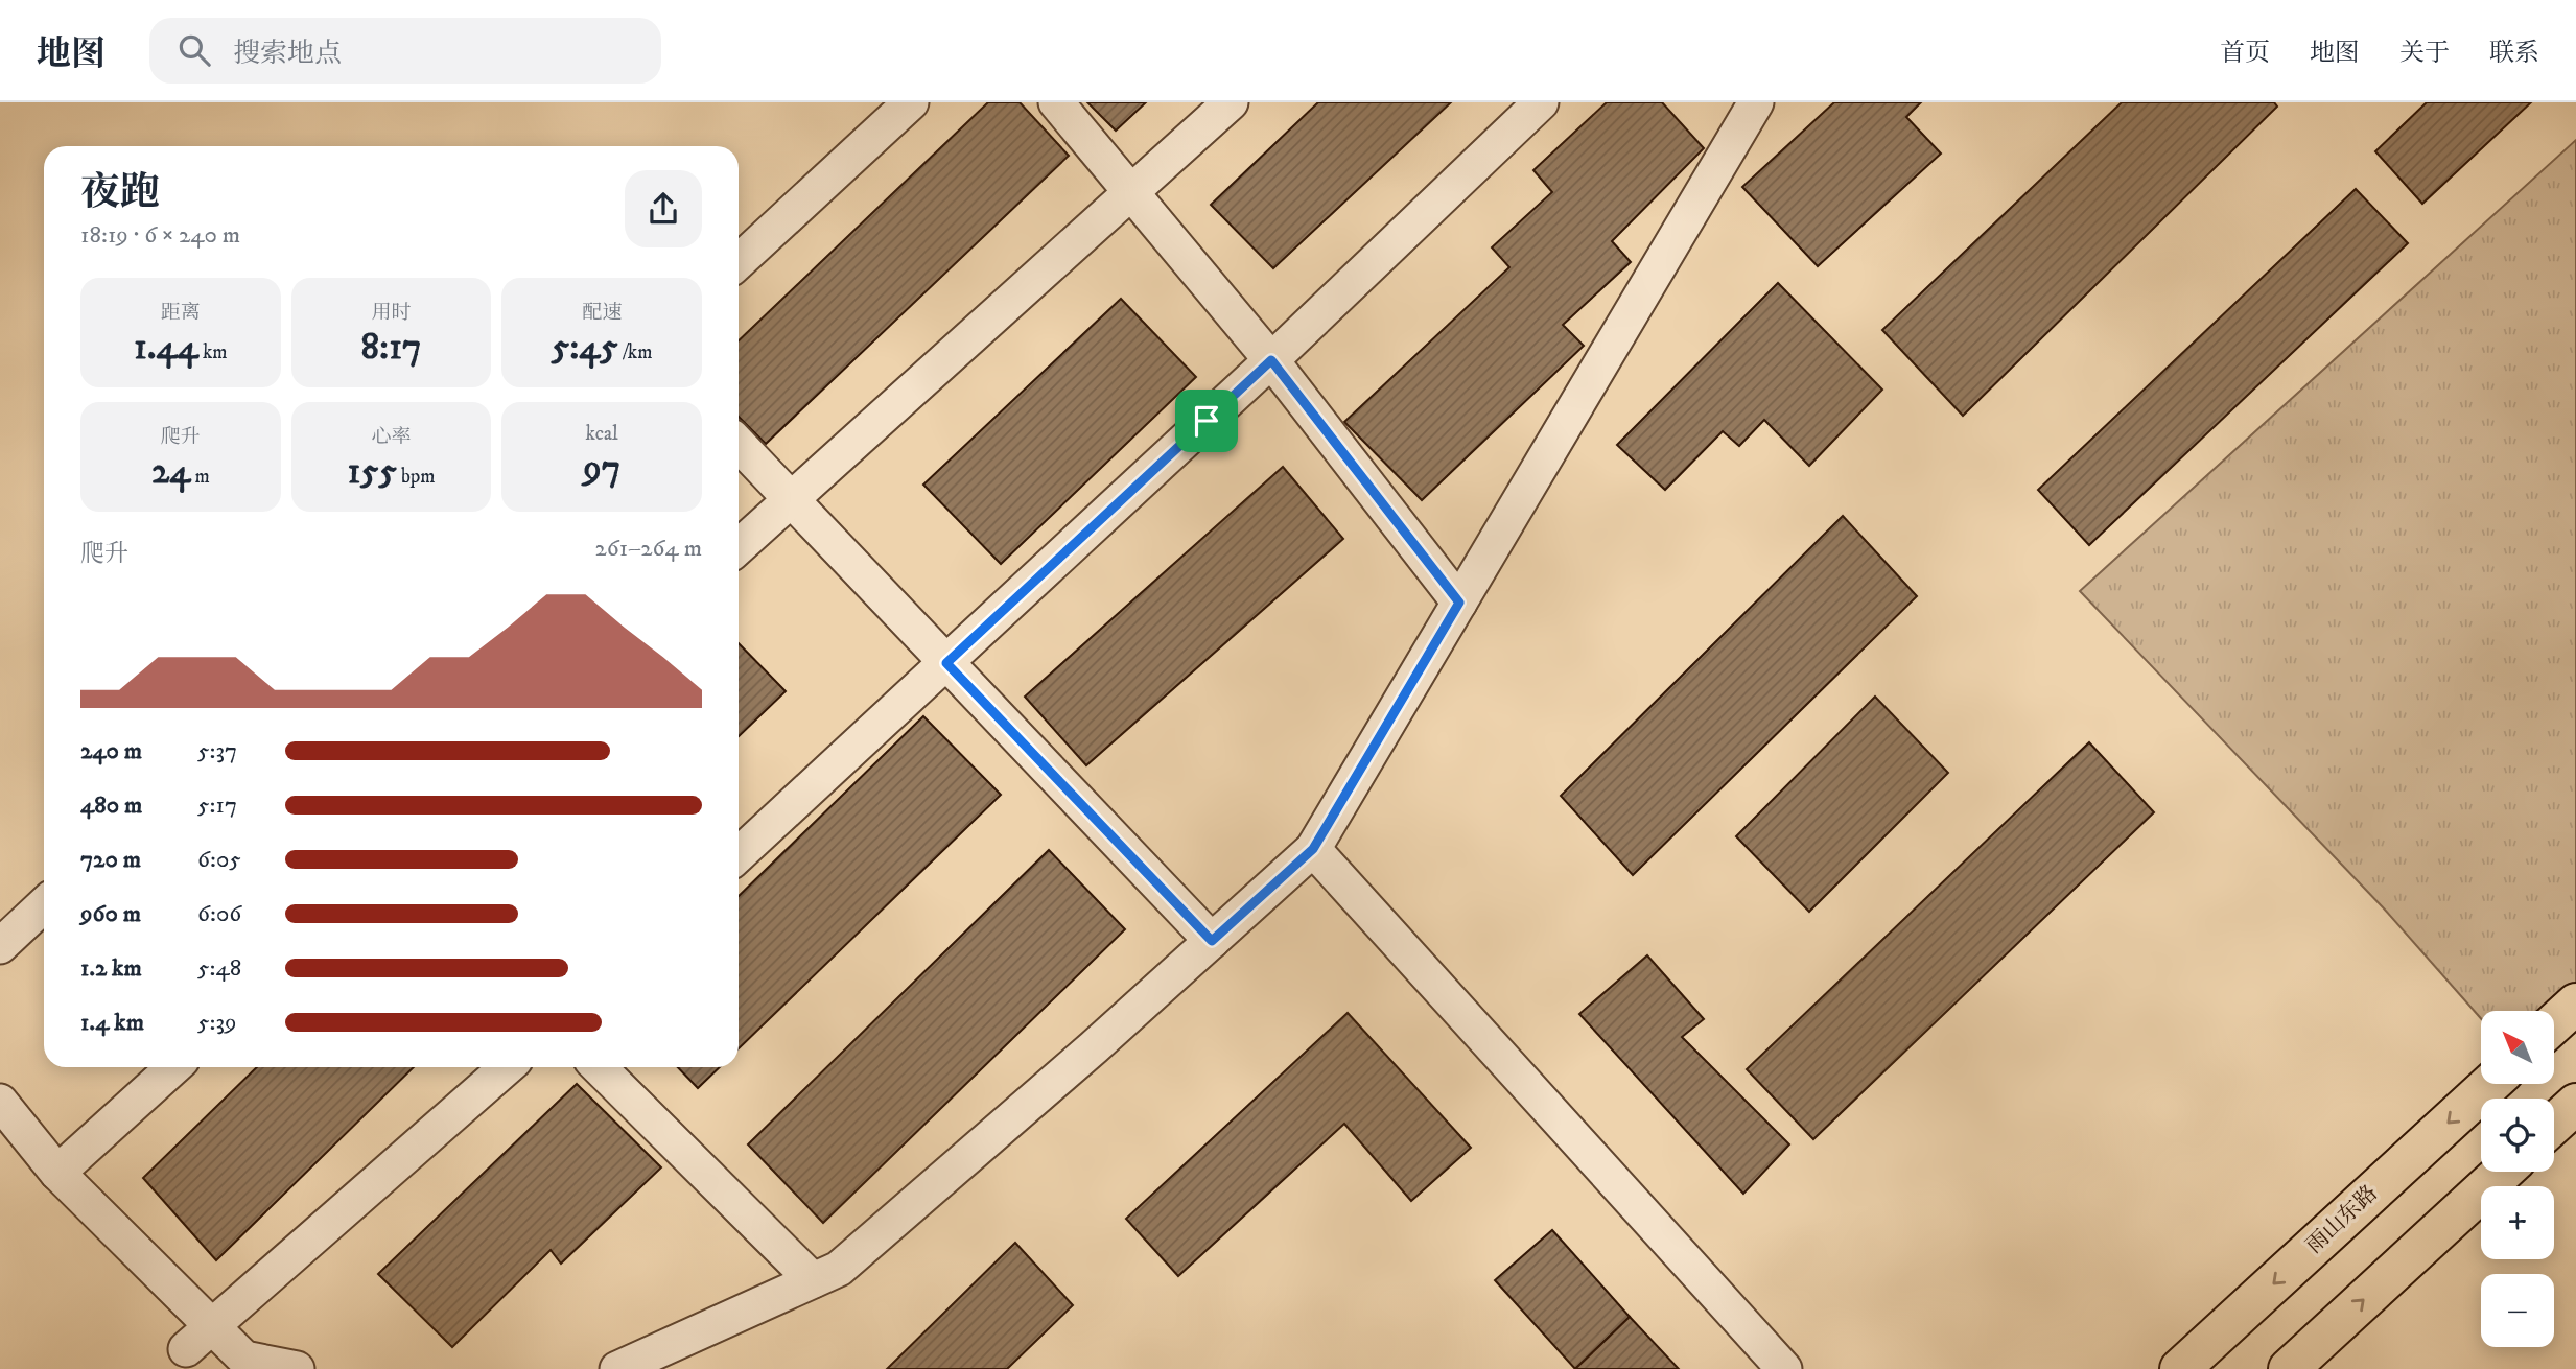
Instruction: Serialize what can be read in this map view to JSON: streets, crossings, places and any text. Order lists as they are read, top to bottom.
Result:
{
  "streets": {
    "main road": ["雨山东路"]
  },
  "north": "top left",
  "page": {
    "header": "地图",
    "search": "搜索地点",
    "nav": [
      "首页",
      "地图",
      "关于",
      "联系"
    ],
    "heading": ["夜跑", "18:19 · 6 × 240 m"],
    "stats": [
      ["距离", "1.44 km"],
      ["用时", "8:17"],
      ["配速", "5:45 /km"],
      ["爬升", "24 m"],
      ["心率", "155 bpm"],
      ["kcal", "97"]
    ],
    "chart": ["爬升", "261–264 m"],
    "list": [
      {
        "name": "240 m",
        "note": "5:37"
      },
      {
        "name": "480 m",
        "note": "5:17"
      },
      {
        "name": "720 m",
        "note": "6:05"
      },
      {
        "name": "960 m",
        "note": "6:06"
      },
      {
        "name": "1.2 km",
        "note": "5:48"
      },
      {
        "name": "1.4 km",
        "note": "5:39"
      }
    ],
    "map_buttons": ["+", "−"]
  }
}
